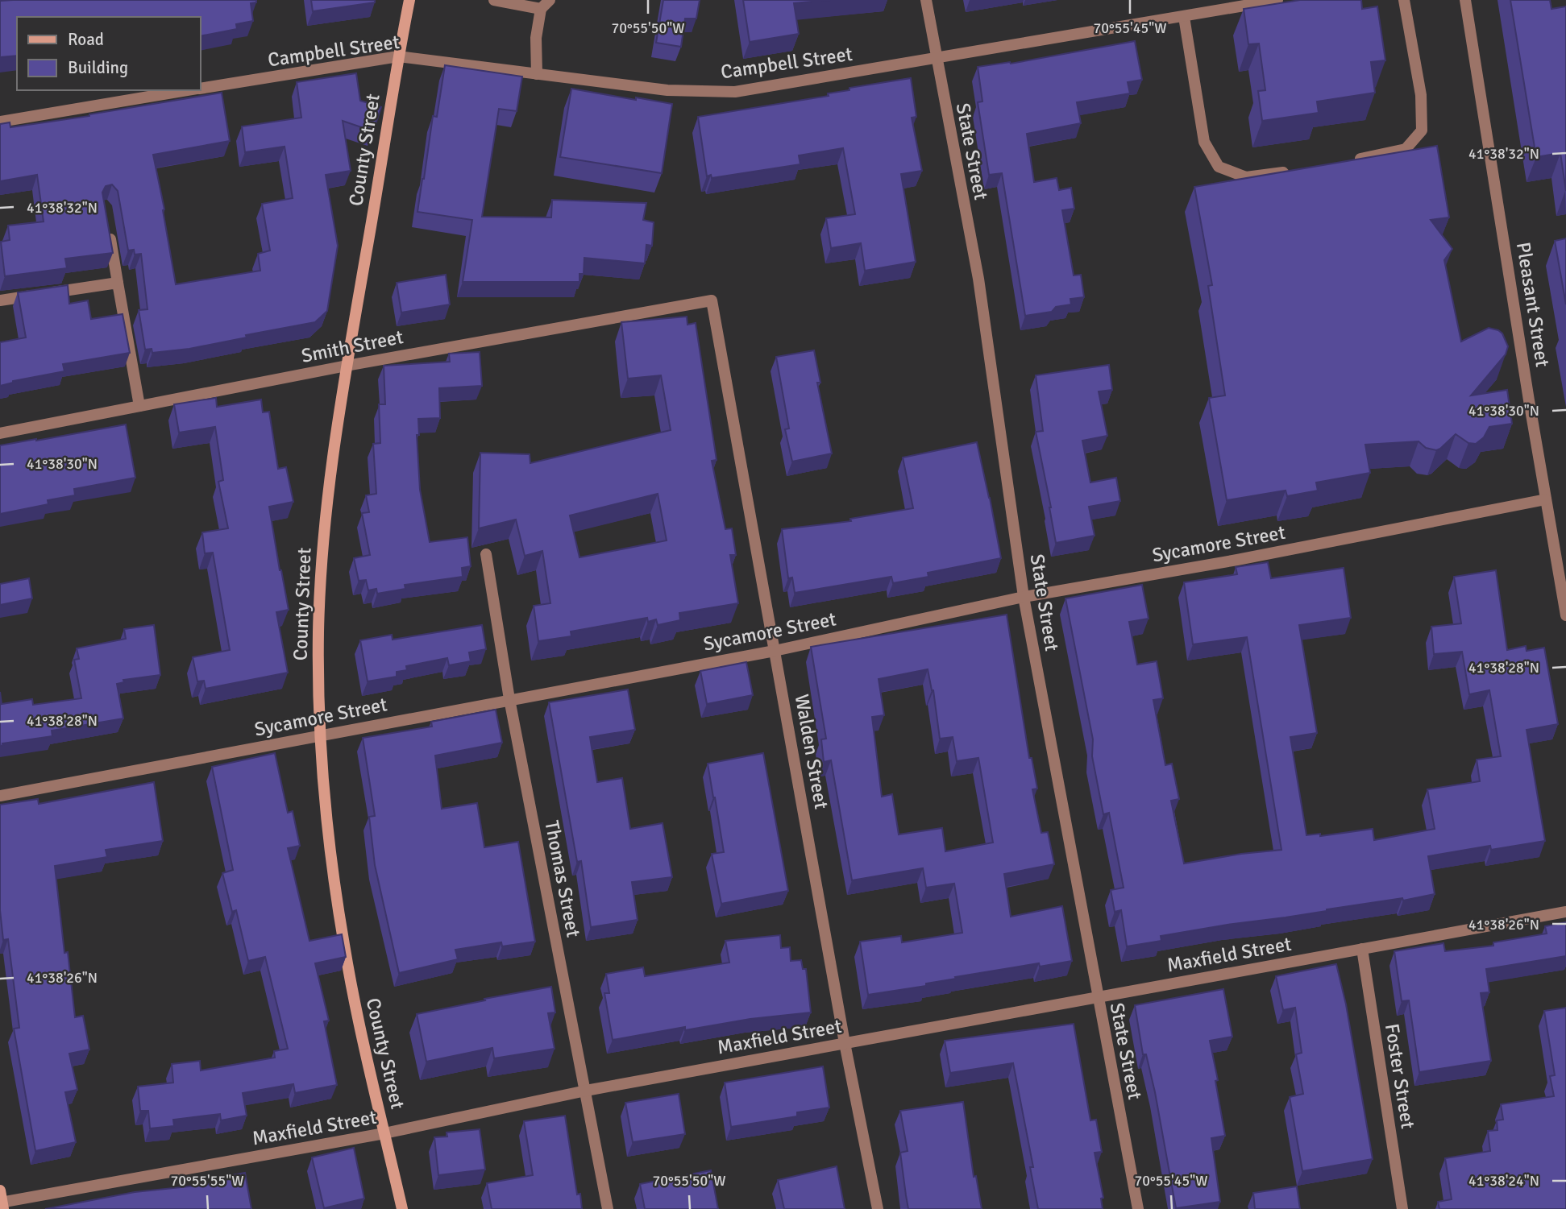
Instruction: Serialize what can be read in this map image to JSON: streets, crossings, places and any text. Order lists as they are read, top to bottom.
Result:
{
  "streets": {
    "main road": ["County Street"],
    "street": [
      "Campbell Street",
      "State Street",
      "Pleasant Street",
      "Smith Street",
      "Sycamore Street",
      "Walden Street",
      "Thomas Street",
      "Maxfield Street",
      "Foster Street"
    ]
  },
  "crossings": [
    ["Campbell Street", "County Street"],
    ["Campbell Street", "State Street"],
    ["County Street", "Smith Street"],
    ["County Street", "Sycamore Street"],
    ["County Street", "Maxfield Street"],
    ["State Street", "Sycamore Street"],
    ["State Street", "Maxfield Street"],
    ["Pleasant Street", "Sycamore Street"],
    ["Smith Street", "Walden Street"],
    ["Sycamore Street", "Walden Street"],
    ["Sycamore Street", "Thomas Street"],
    ["Walden Street", "Maxfield Street"],
    ["Thomas Street", "Maxfield Street"],
    ["Maxfield Street", "Foster Street"]
  ],
  "legend": ["Road", "Building"],
  "coordinates": [
    "70°55'50\"W",
    "70°55'45\"W",
    "41°38'32\"N",
    "41°38'30\"N",
    "41°38'28\"N",
    "41°38'26\"N",
    "70°55'55\"W",
    "41°38'24\"N"
  ]
}
